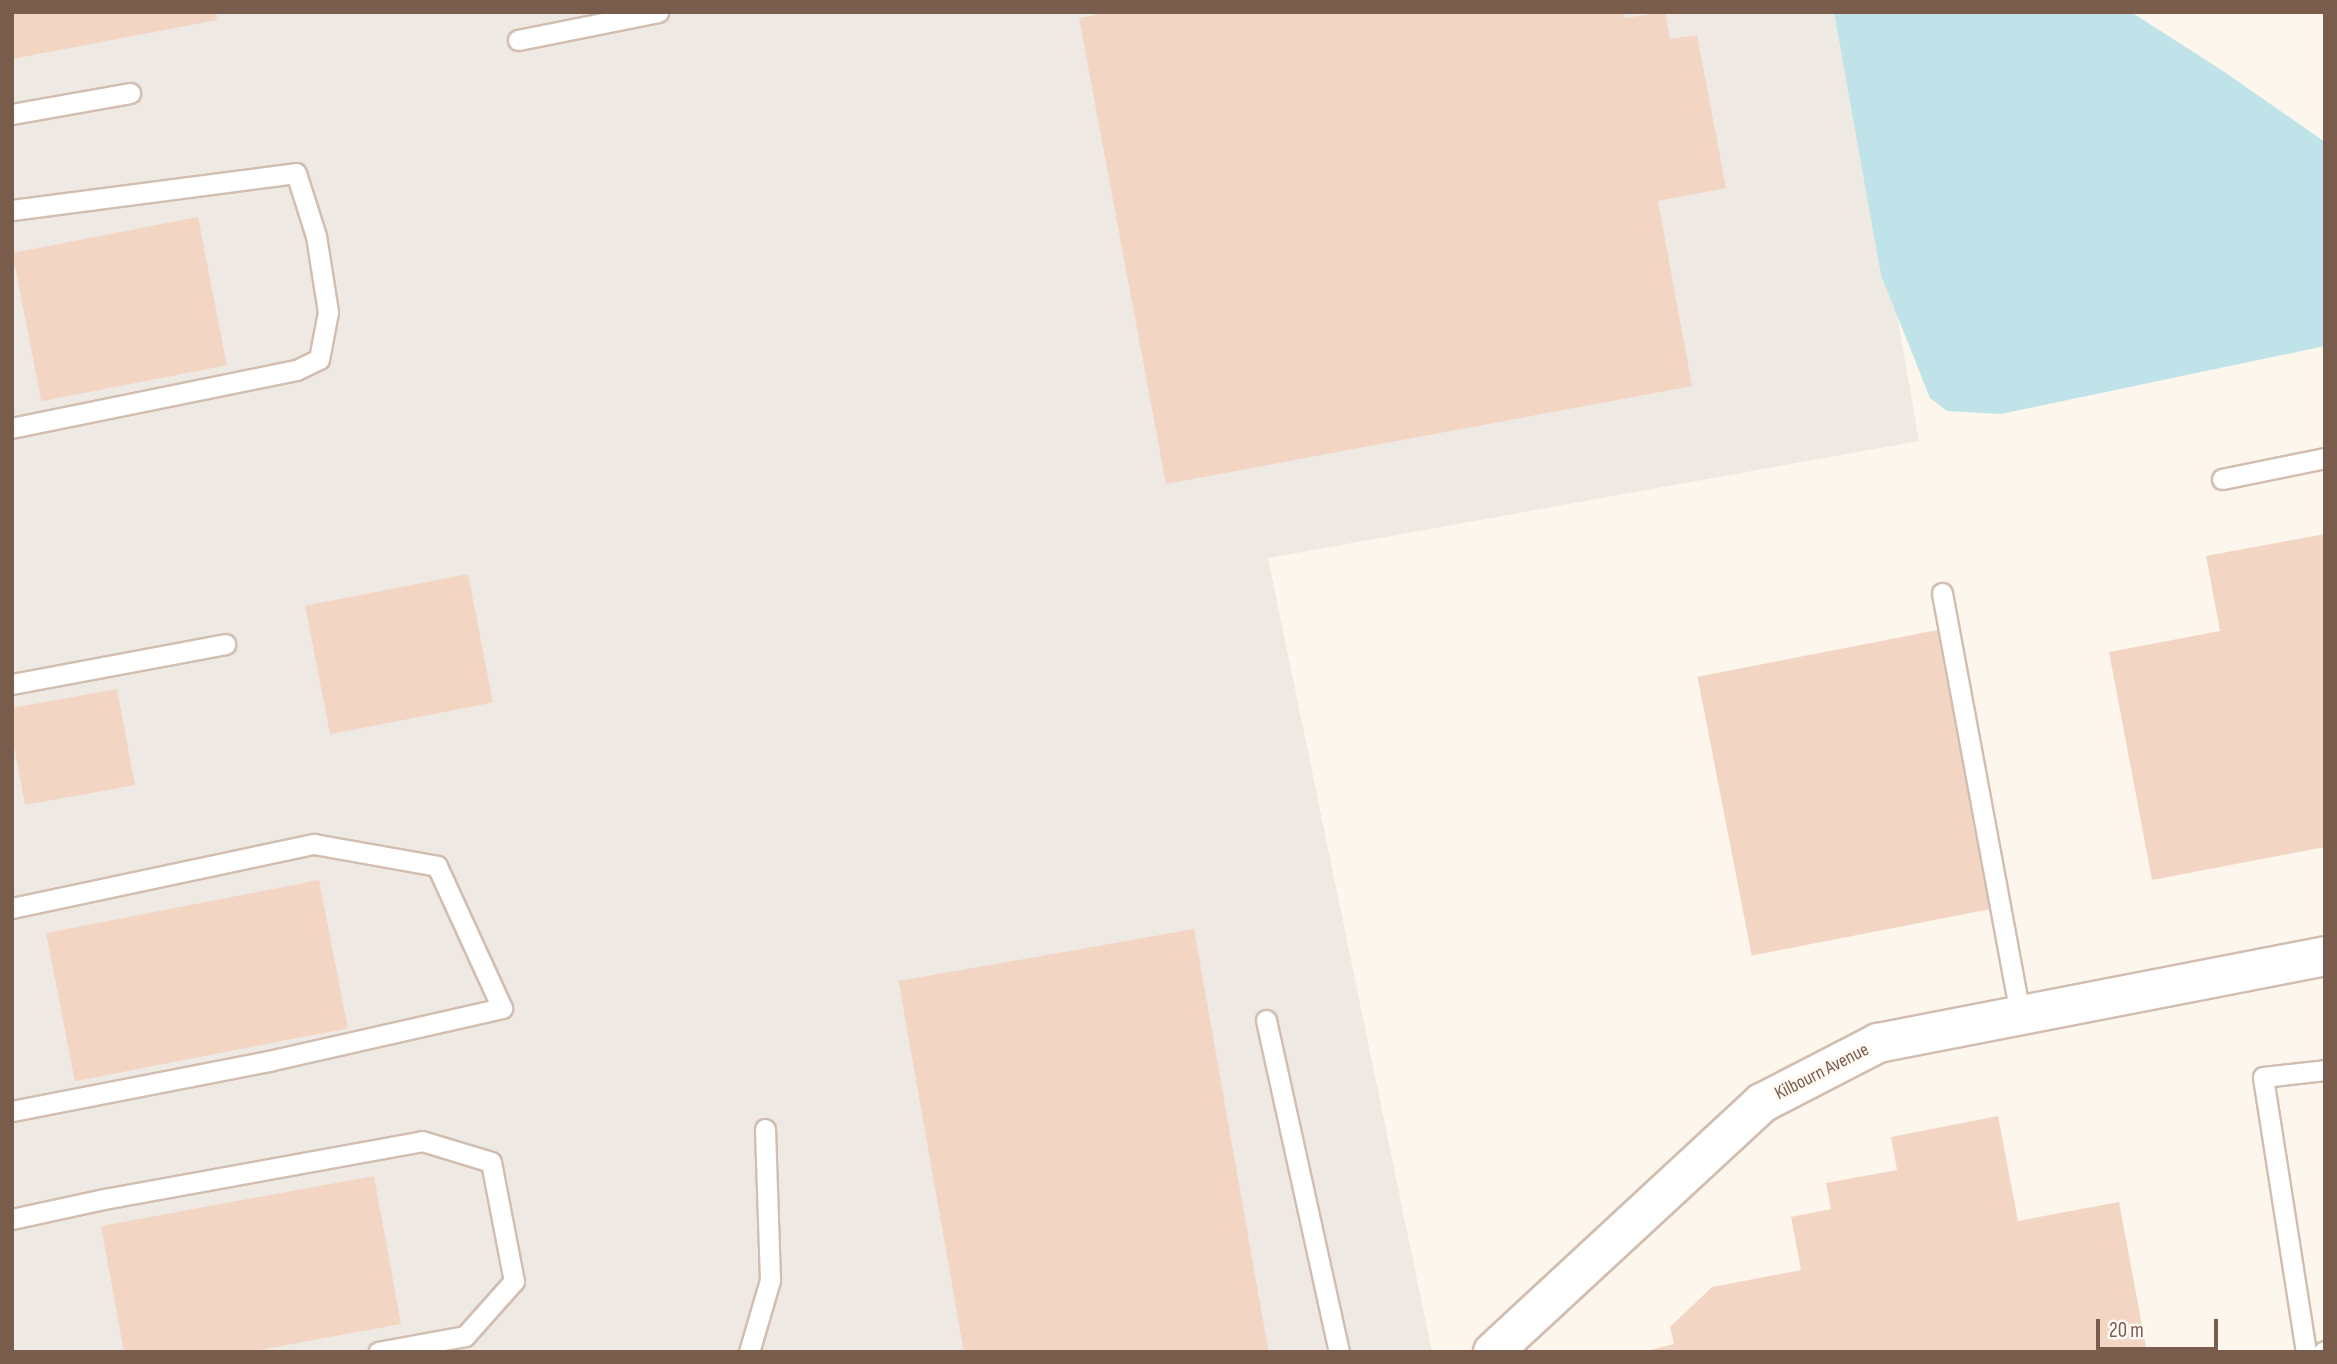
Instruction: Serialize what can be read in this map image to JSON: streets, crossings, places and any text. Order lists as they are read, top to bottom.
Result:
{
  "streets": {
    "street": ["Kilbourn Avenue"]
  },
  "scale_bar": "20 m"
}
